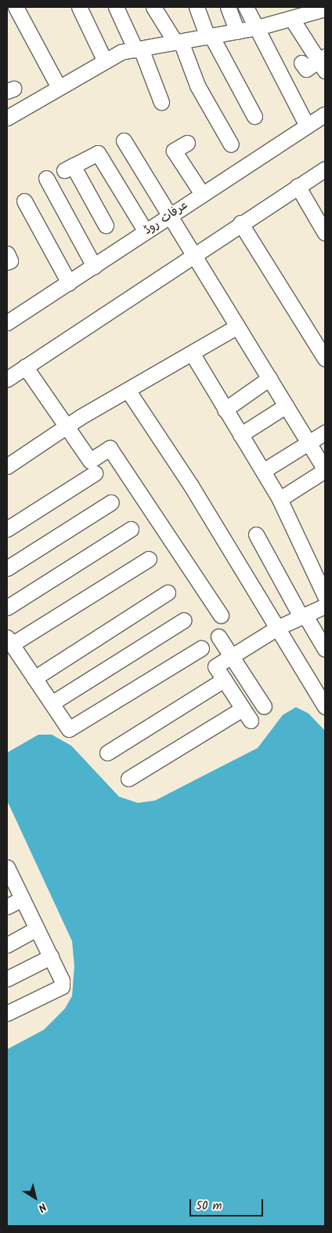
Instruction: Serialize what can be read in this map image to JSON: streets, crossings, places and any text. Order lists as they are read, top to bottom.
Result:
{
  "streets": {
    "street": ["عرفات روڈ"]
  },
  "scale_bar": "50 m",
  "north": "bottom right"
}
